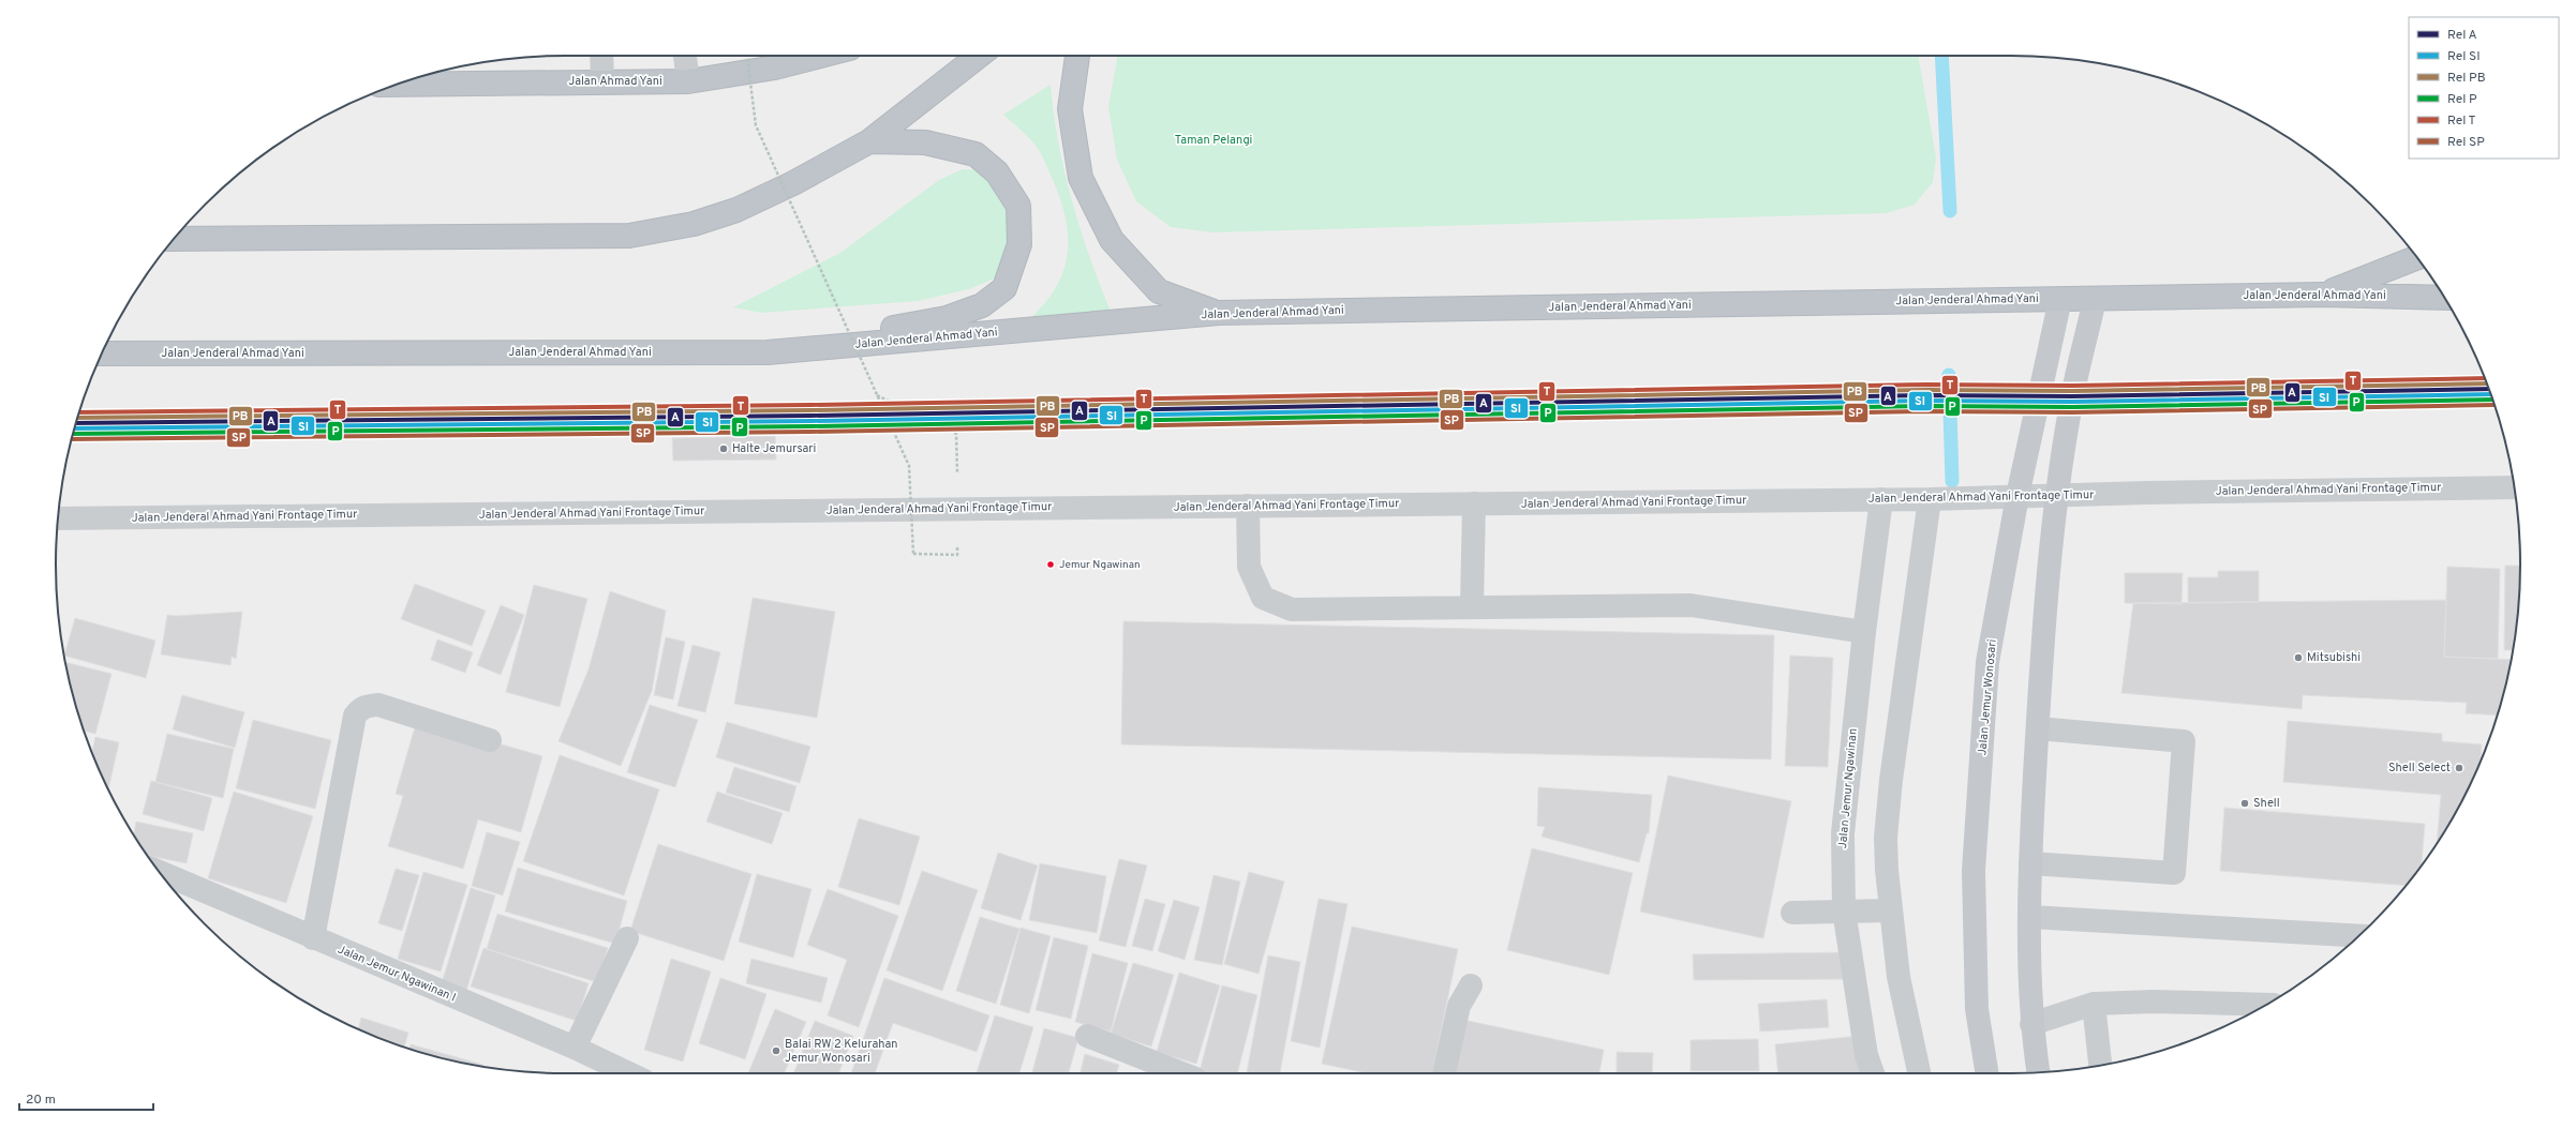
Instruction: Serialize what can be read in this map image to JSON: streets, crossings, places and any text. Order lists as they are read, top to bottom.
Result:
{
  "streets": {
    "highway": ["Jalan Ahmad Yani", "Jalan Jenderal Ahmad Yani"],
    "main road": ["Jalan Jemur Wonosari"],
    "street": ["Jalan Jenderal Ahmad Yani Frontage Timur", "Jalan Jemur Ngawinan", "Jalan Jemur Ngawinan I"]
  },
  "crossings": [
    ["Jalan Jenderal Ahmad Yani", "Jalan Jemur Wonosari"],
    ["Jalan Jenderal Ahmad Yani Frontage Timur", "Jalan Jemur Wonosari"],
    ["Jalan Jenderal Ahmad Yani Frontage Timur", "Jalan Jemur Ngawinan"]
  ],
  "parks": ["Taman Pelangi"],
  "places": [
    "Halte Jemursari",
    "Jemur Ngawinan",
    "Mitsubishi",
    "Shell Select",
    "Shell",
    "Balai RW 2 Kelurahan Jemur Wonosari"
  ],
  "lines": [
    "rail line T",
    "rail line PB",
    "rail line A",
    "rail line SI",
    "rail line P",
    "rail line SP"
  ],
  "legend": [
    "Rel A",
    "Rel SI",
    "Rel PB",
    "Rel P",
    "Rel T",
    "Rel SP"
  ],
  "scale_bar": "20 m"
}
